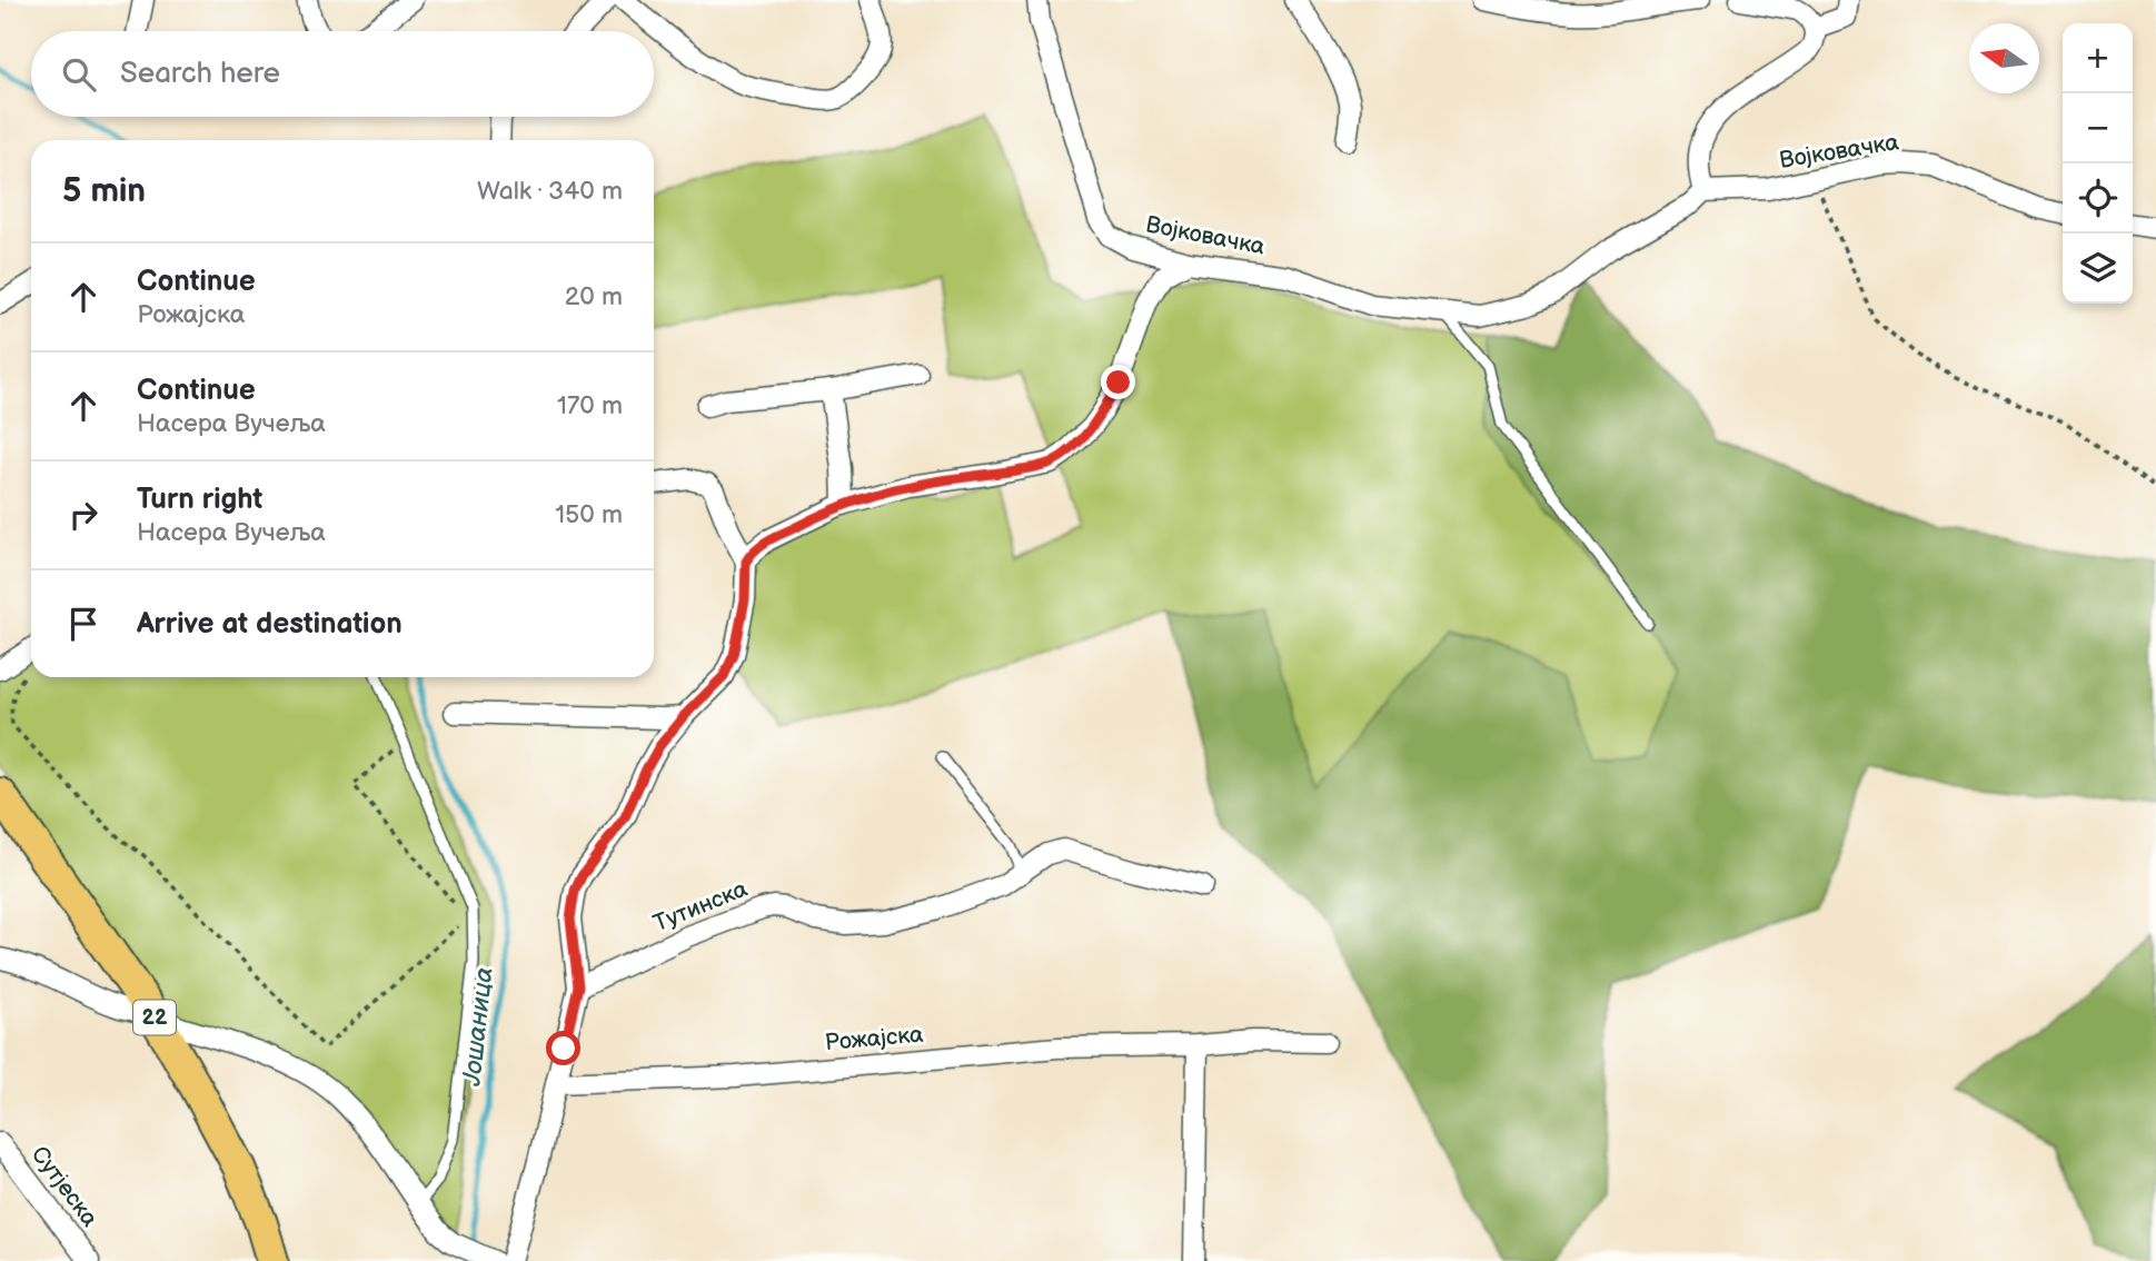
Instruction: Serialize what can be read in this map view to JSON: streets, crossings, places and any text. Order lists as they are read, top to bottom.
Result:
{
  "streets": {
    "main road": ["22"],
    "street": [
      "Војковачка",
      "Тутинска",
      "Рожајска",
      "Сутјеска"
    ]
  },
  "water": ["Јошаница"],
  "north": "left",
  "page": {
    "map_buttons": ["+", "−"],
    "search": "Search here",
    "heading": ["5 min", "Walk · 340 m"],
    "list": [
      ["Continue", "Рожајска", "20 m"],
      ["Continue", "Насера Вучеља", "170 m"],
      ["Turn right", "Насера Вучеља", "150 m"],
      "Arrive at destination"
    ]
  }
}
